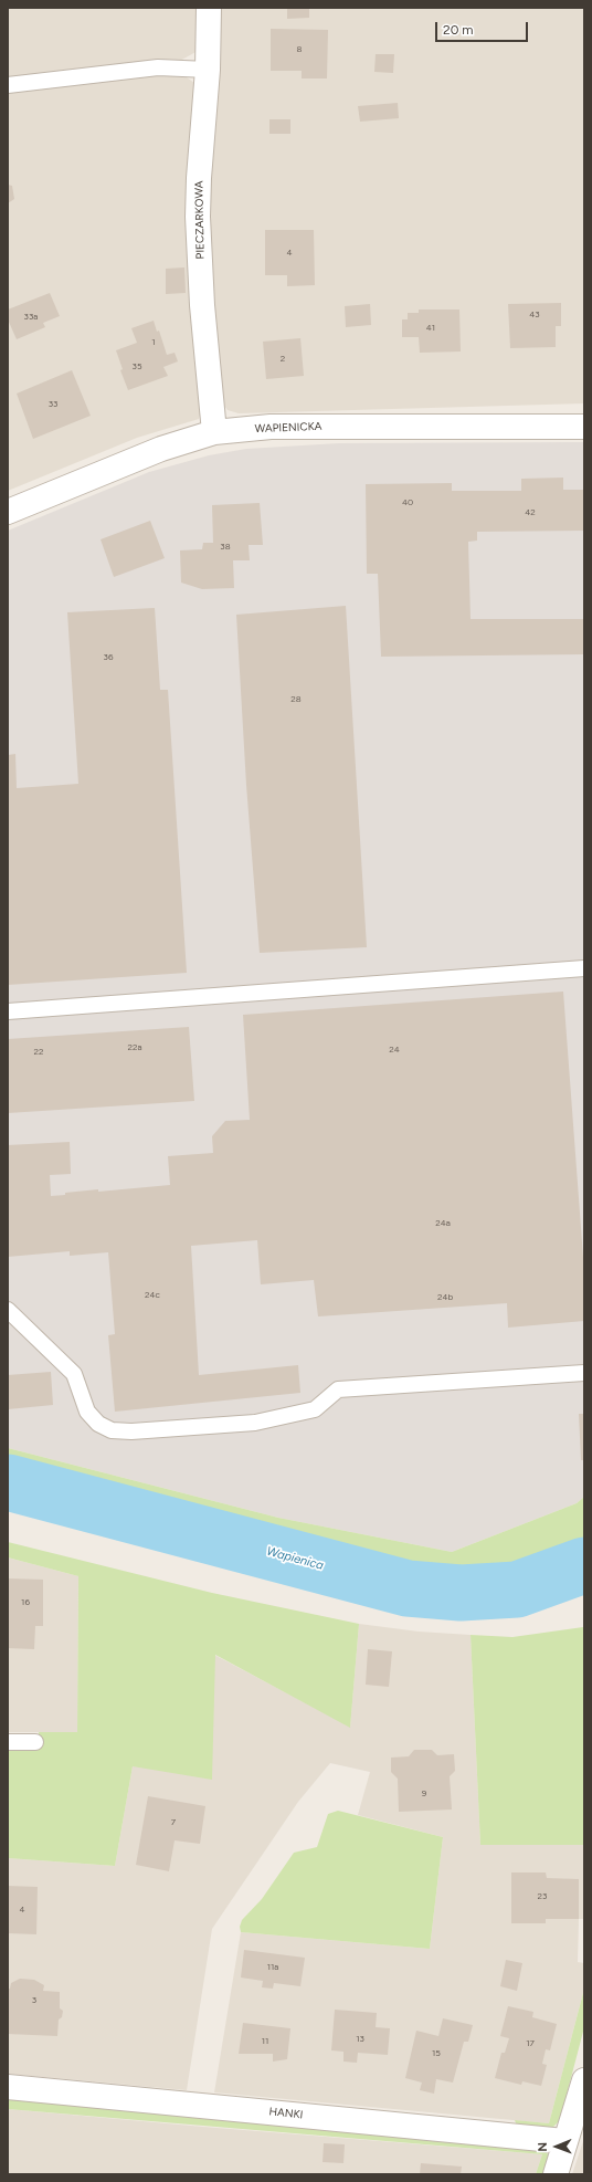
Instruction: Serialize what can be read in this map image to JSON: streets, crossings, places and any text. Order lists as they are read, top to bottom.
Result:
{
  "streets": {
    "street": ["PIECZARKOWA", "WAPIENICKA", "HANKI"]
  },
  "crossings": [
    ["PIECZARKOWA", "WAPIENICKA"]
  ],
  "water": ["Wapienica"],
  "house_numbers": [
    "8",
    "4",
    "43",
    "33a",
    "41",
    "1",
    "2",
    "35",
    "33",
    "40",
    "42",
    "38",
    "36",
    "28",
    "22a",
    "24",
    "22",
    "24a",
    "24c",
    "24b",
    "16",
    "9",
    "7",
    "23",
    "4",
    "11a",
    "3",
    "13",
    "11",
    "17",
    "15"
  ],
  "scale_bar": "20 m",
  "north": "left"
}
